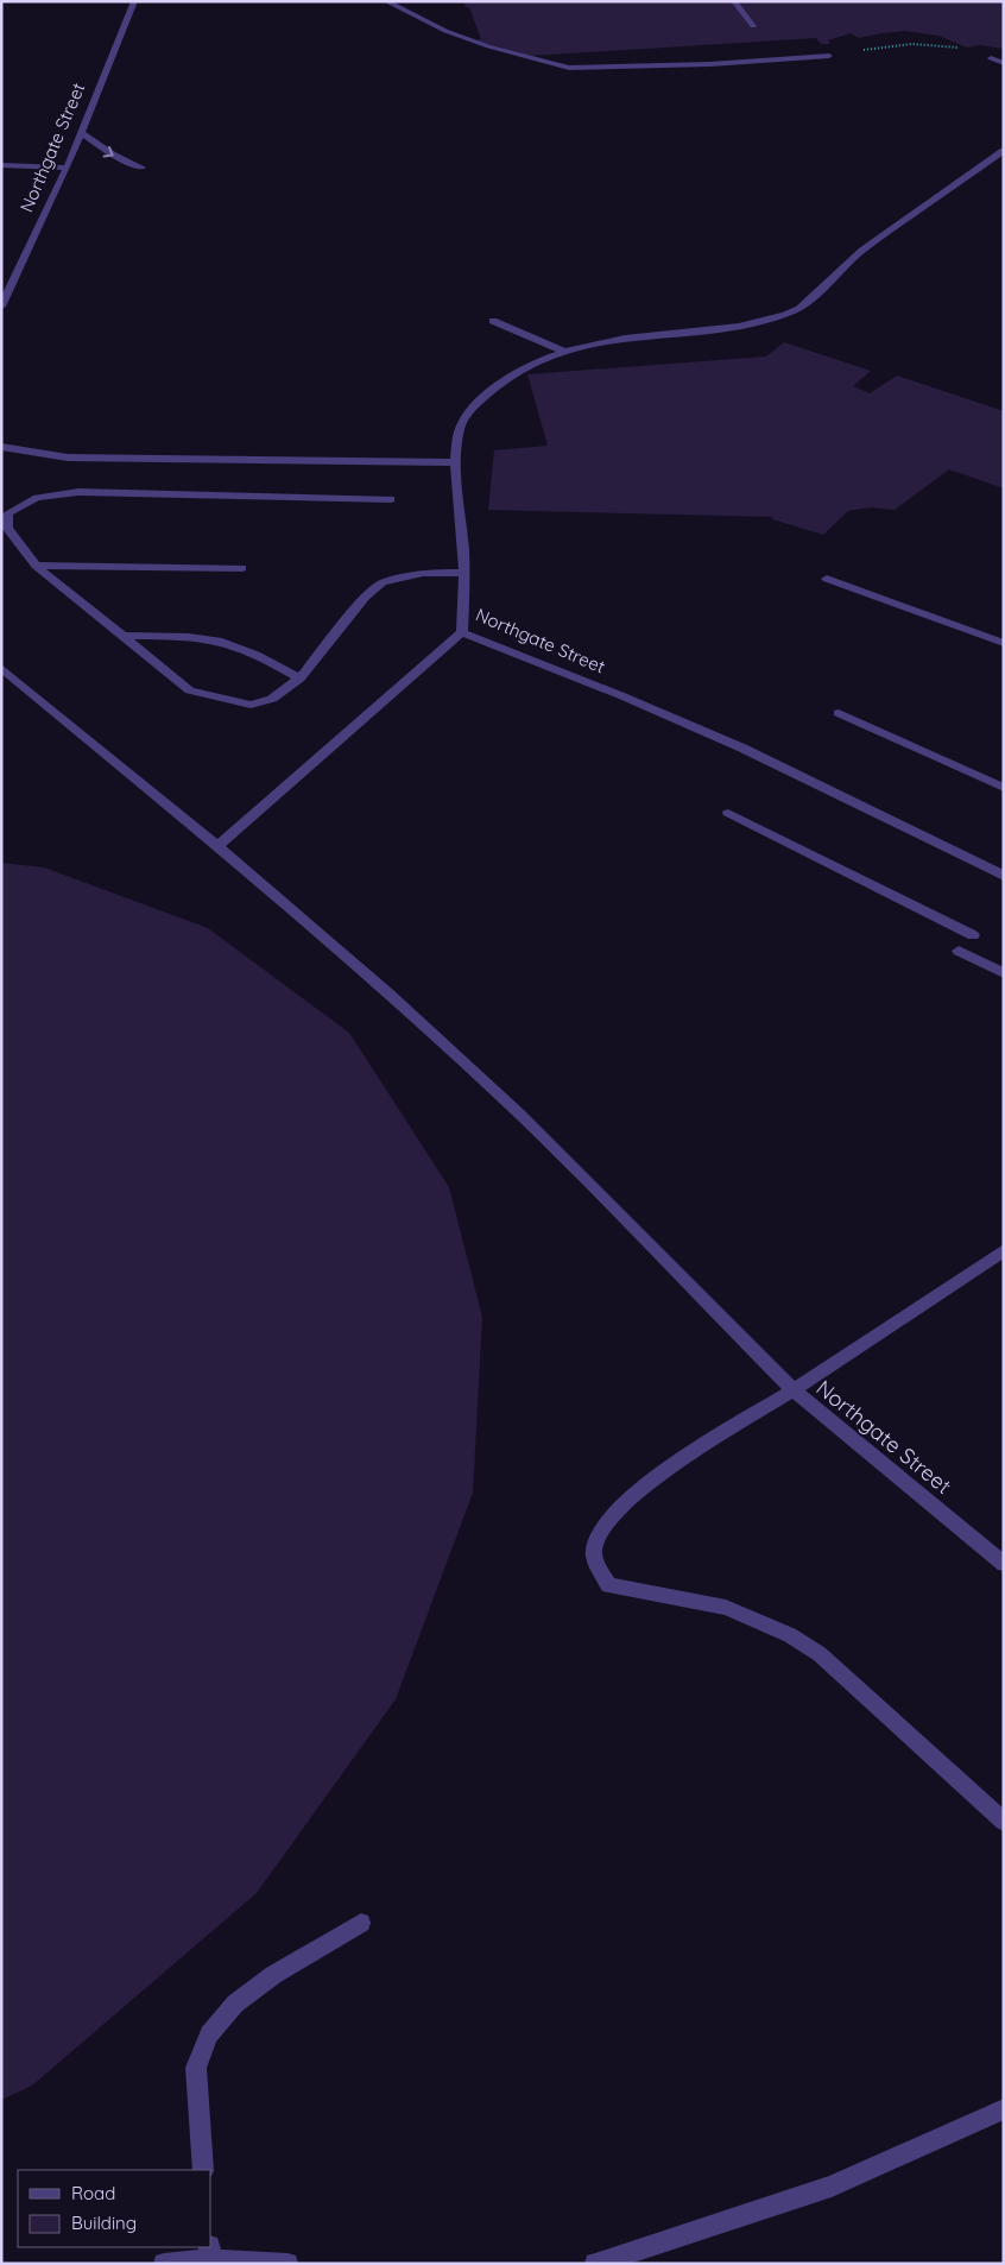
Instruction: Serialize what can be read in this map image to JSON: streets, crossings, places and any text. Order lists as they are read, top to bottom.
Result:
{
  "streets": {
    "lane": ["Northgate Street"]
  },
  "legend": ["Road", "Building"]
}
